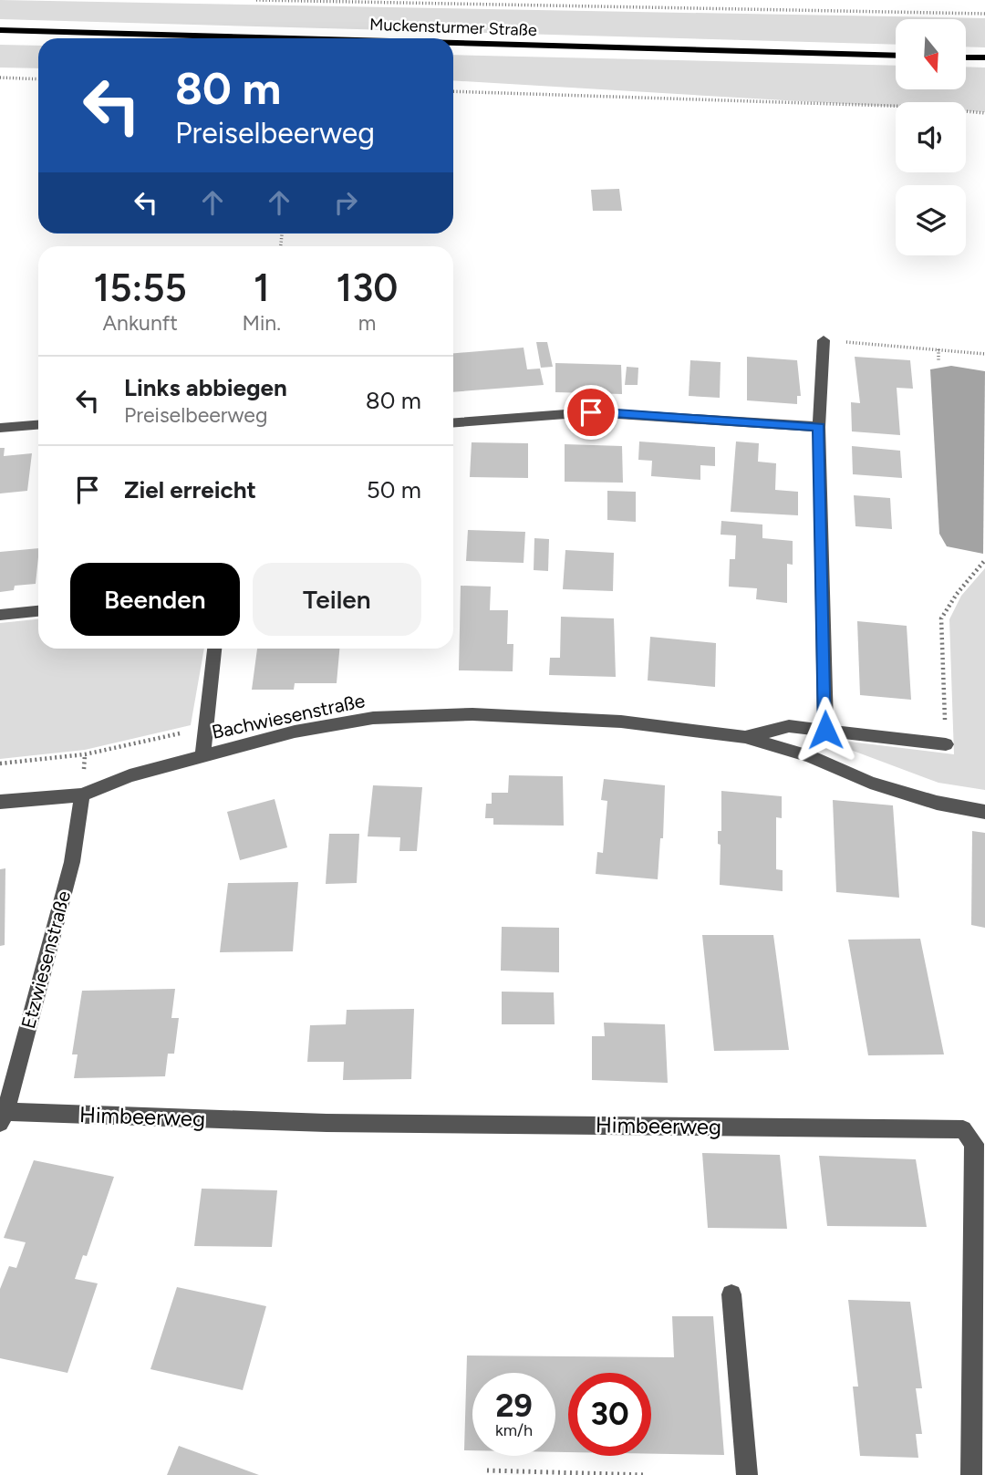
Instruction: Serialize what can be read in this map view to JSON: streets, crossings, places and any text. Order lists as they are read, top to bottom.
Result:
{
  "streets": {
    "main road": ["Muckensturmer Straße"],
    "street": ["Bachwiesenstraße", "Etzwiesenstraße", "Himbeerweg"]
  },
  "crossings": [
    ["Bachwiesenstraße", "Etzwiesenstraße"],
    ["Etzwiesenstraße", "Himbeerweg"]
  ],
  "north": "bottom",
  "page": {
    "turn": ["80 m", "Preiselbeerweg"],
    "eta": [
      "15:55",
      "Ankunft",
      "1",
      "Min.",
      "130",
      "m"
    ],
    "list": [
      {
        "name": "Links abbiegen",
        "note": "Preiselbeerweg",
        "value": "80 m"
      },
      {
        "name": "Ziel erreicht",
        "value": "50 m"
      }
    ],
    "buttons": ["Beenden", "Teilen"],
    "speed": "29 km/h",
    "limit": "30"
  }
}
